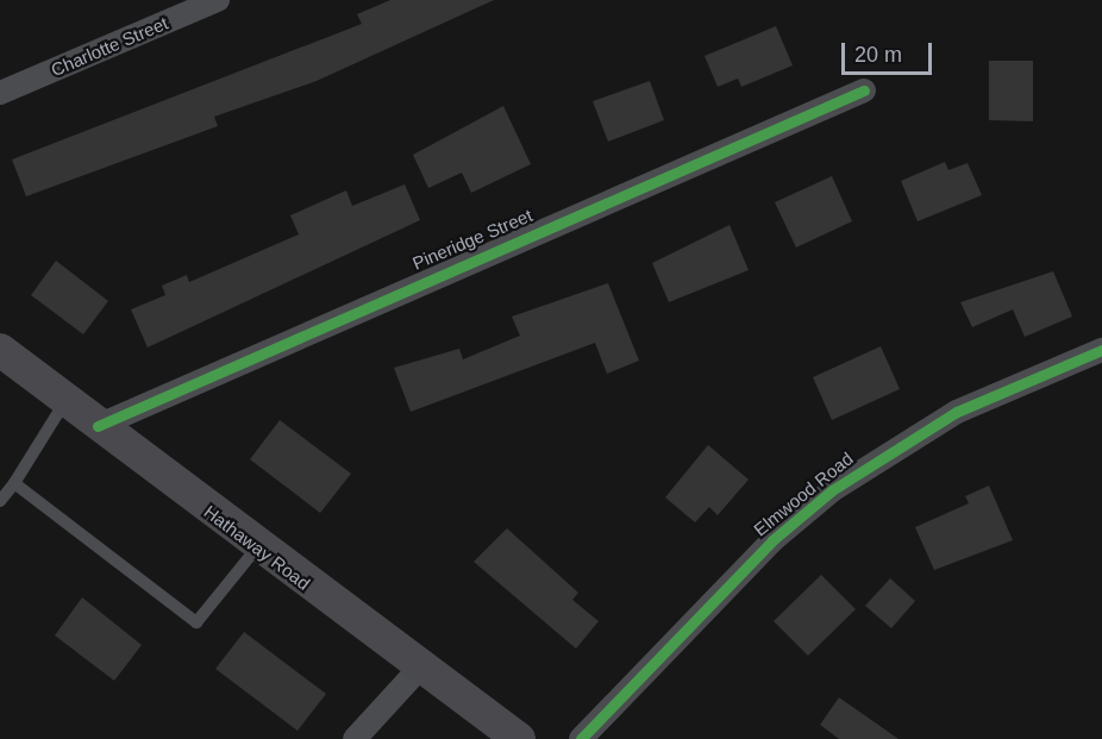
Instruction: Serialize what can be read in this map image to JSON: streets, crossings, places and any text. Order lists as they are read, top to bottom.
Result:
{
  "streets": {
    "main road": ["Hathaway Road"],
    "street": ["Charlotte Street", "Pineridge Street", "Elmwood Road"]
  },
  "crossings": [
    ["Pineridge Street", "Hathaway Road"]
  ],
  "scale_bar": "20 m"
}
